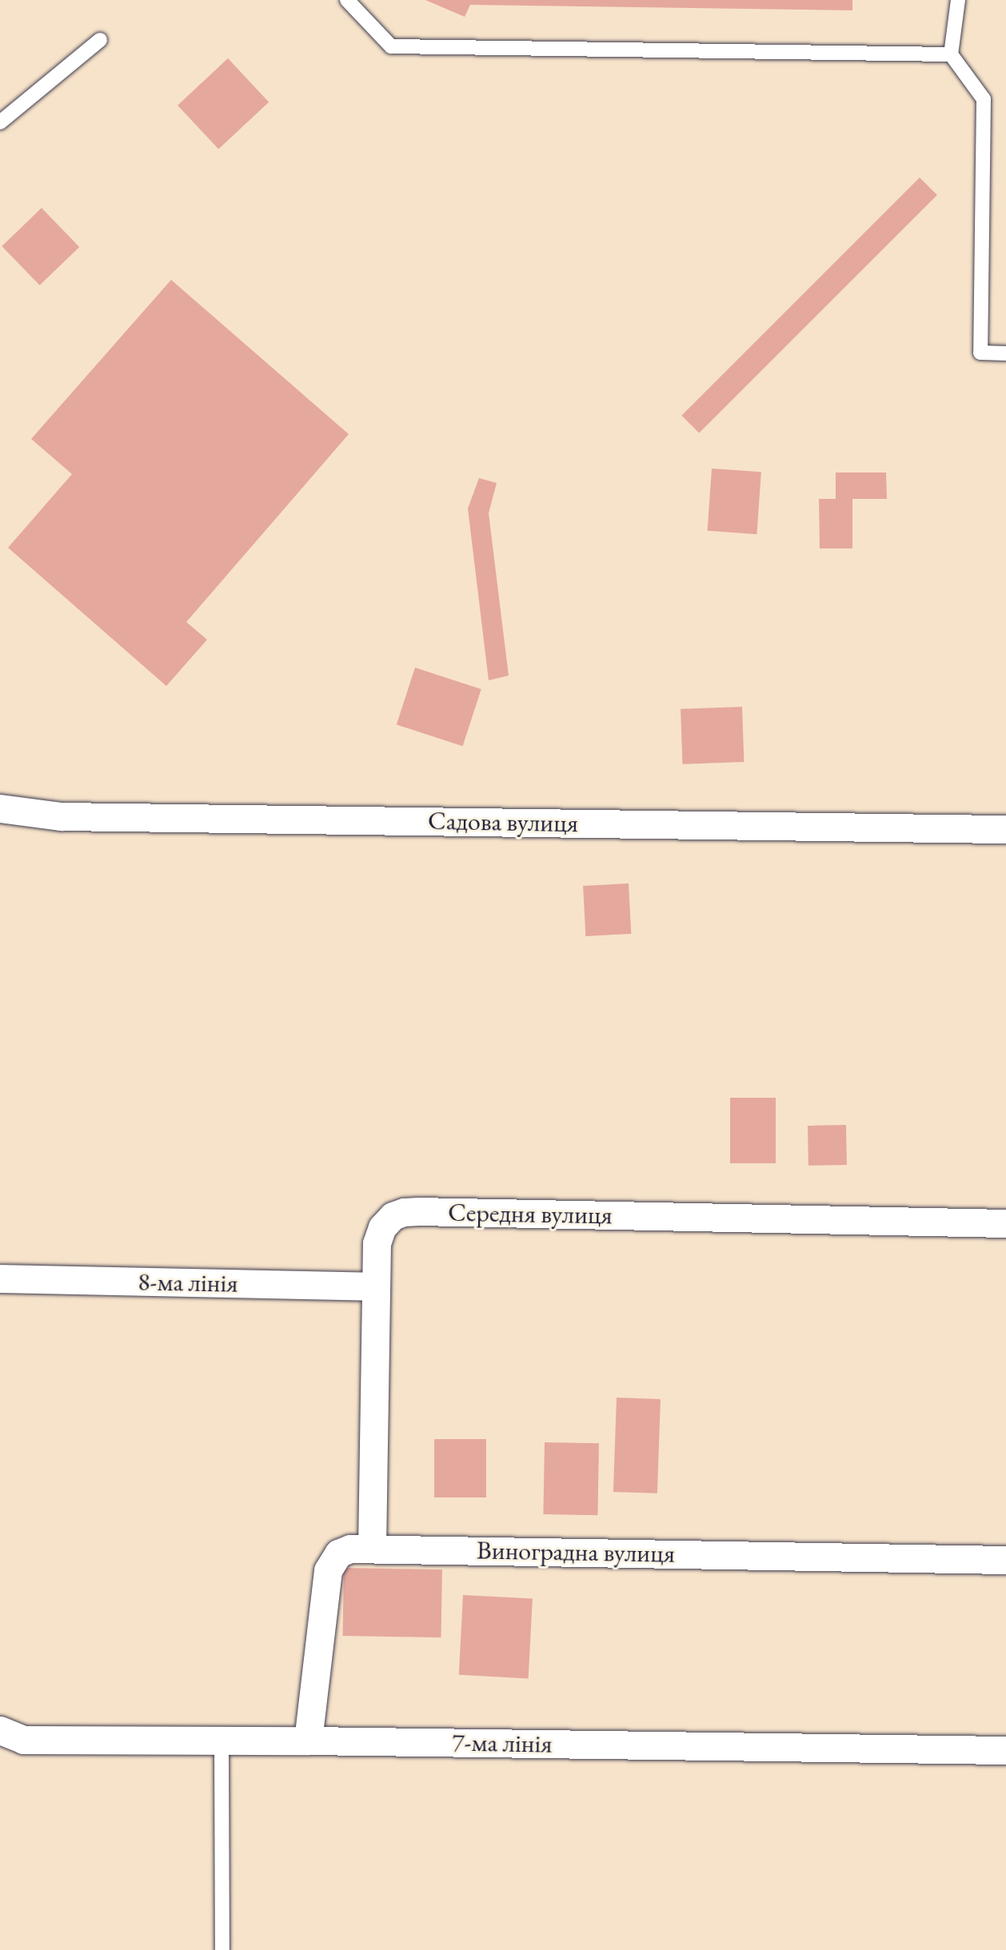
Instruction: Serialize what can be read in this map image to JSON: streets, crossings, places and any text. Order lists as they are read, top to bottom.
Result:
{
  "streets": {
    "street": [
      "Садова вулиця",
      "Середня вулиця",
      "8-ма лінія",
      "Виноградна вулиця",
      "7-ма лінія"
    ]
  },
  "crossings": [
    ["Середня вулиця", "8-ма лінія"],
    ["Середня вулиця", "Виноградна вулиця"],
    ["Виноградна вулиця", "7-ма лінія"]
  ]
}
